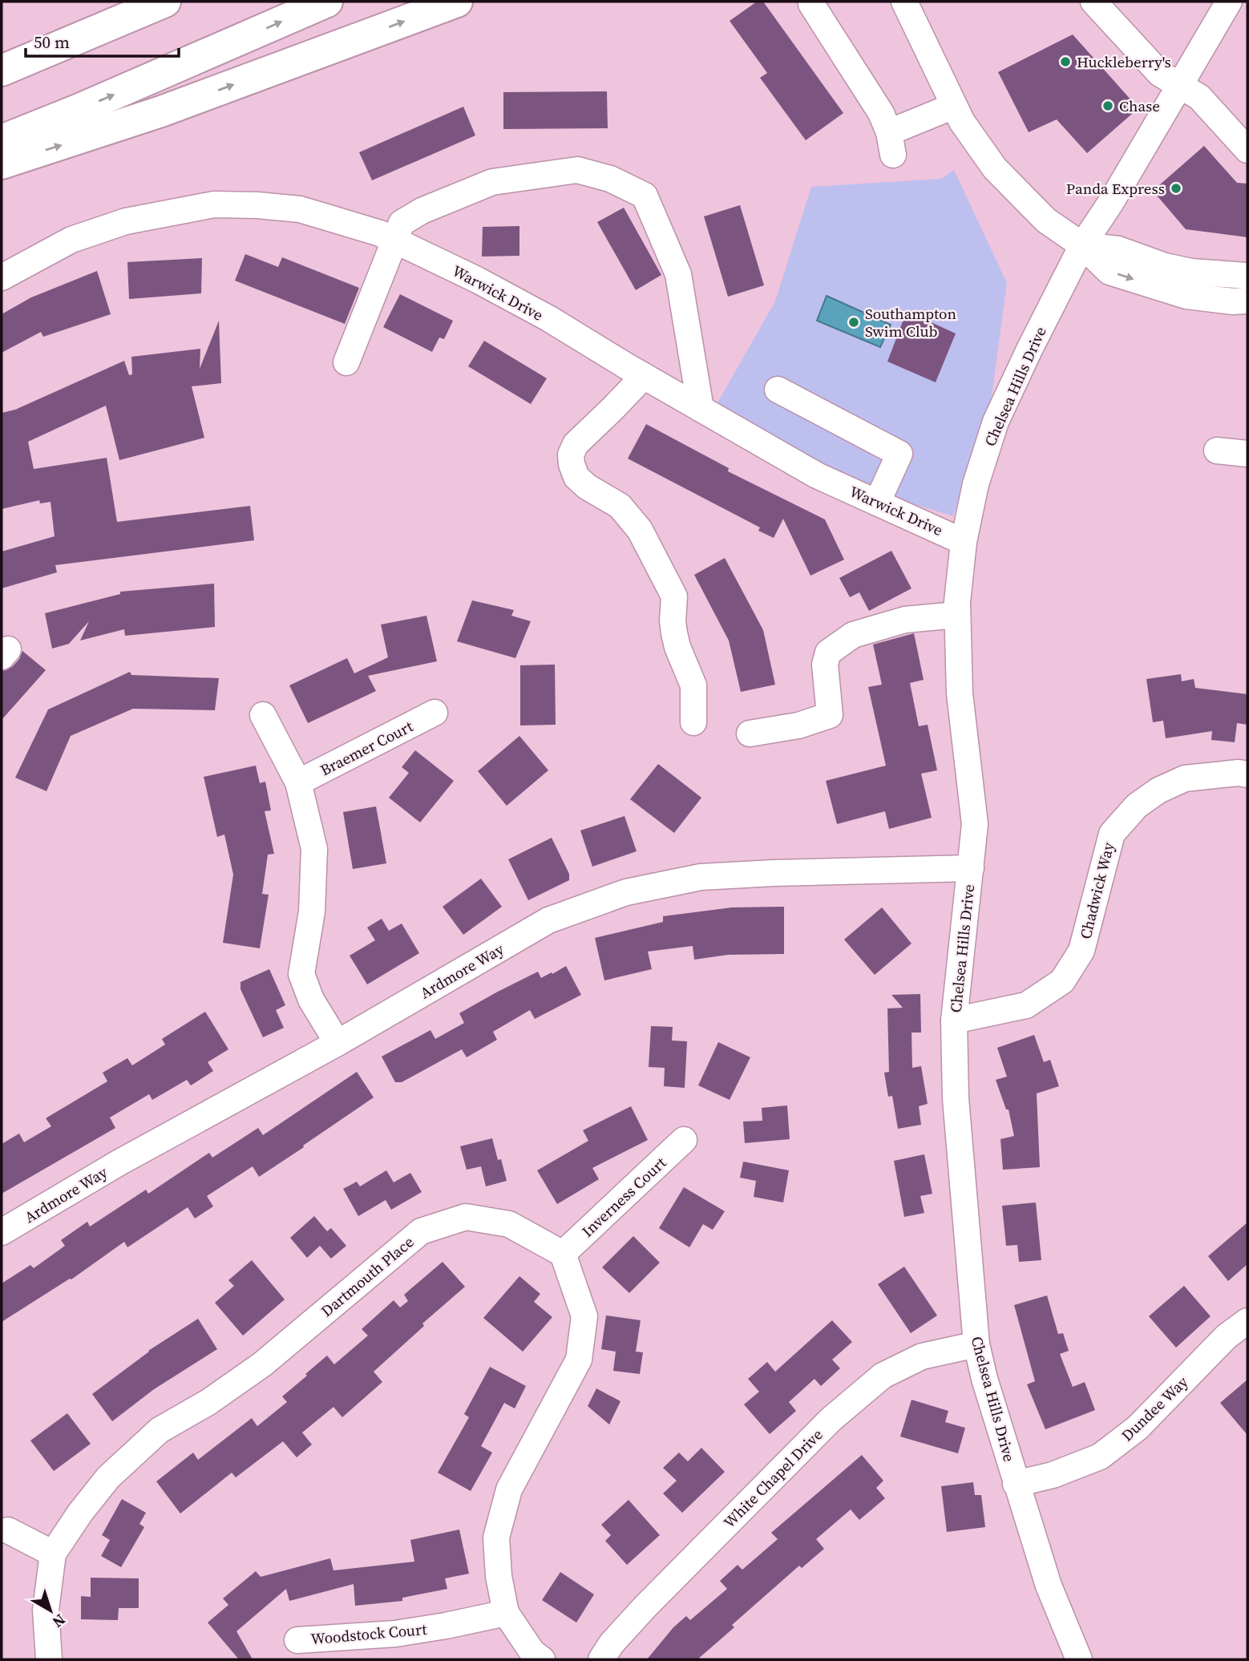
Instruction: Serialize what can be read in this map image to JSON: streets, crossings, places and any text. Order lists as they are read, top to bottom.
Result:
{
  "streets": {
    "street": [
      "Warwick Drive",
      "Chelsea Hills Drive",
      "Braemer Court",
      "Chadwick Way",
      "Ardmore Way",
      "Inverness Court",
      "Dartmouth Place",
      "Dundee Way",
      "White Chapel Drive",
      "Woodstock Court"
    ]
  },
  "crossings": [
    ["Warwick Drive", "Chelsea Hills Drive"],
    ["Chelsea Hills Drive", "Chadwick Way"],
    ["Chelsea Hills Drive", "Ardmore Way"],
    ["Chelsea Hills Drive", "Dundee Way"],
    ["Chelsea Hills Drive", "White Chapel Drive"],
    ["Inverness Court", "Dartmouth Place"]
  ],
  "places": [
    "Huckleberry's",
    "Chase",
    "Panda Express",
    "Southampton Swim Club"
  ],
  "scale_bar": "50 m",
  "north": "bottom right"
}
